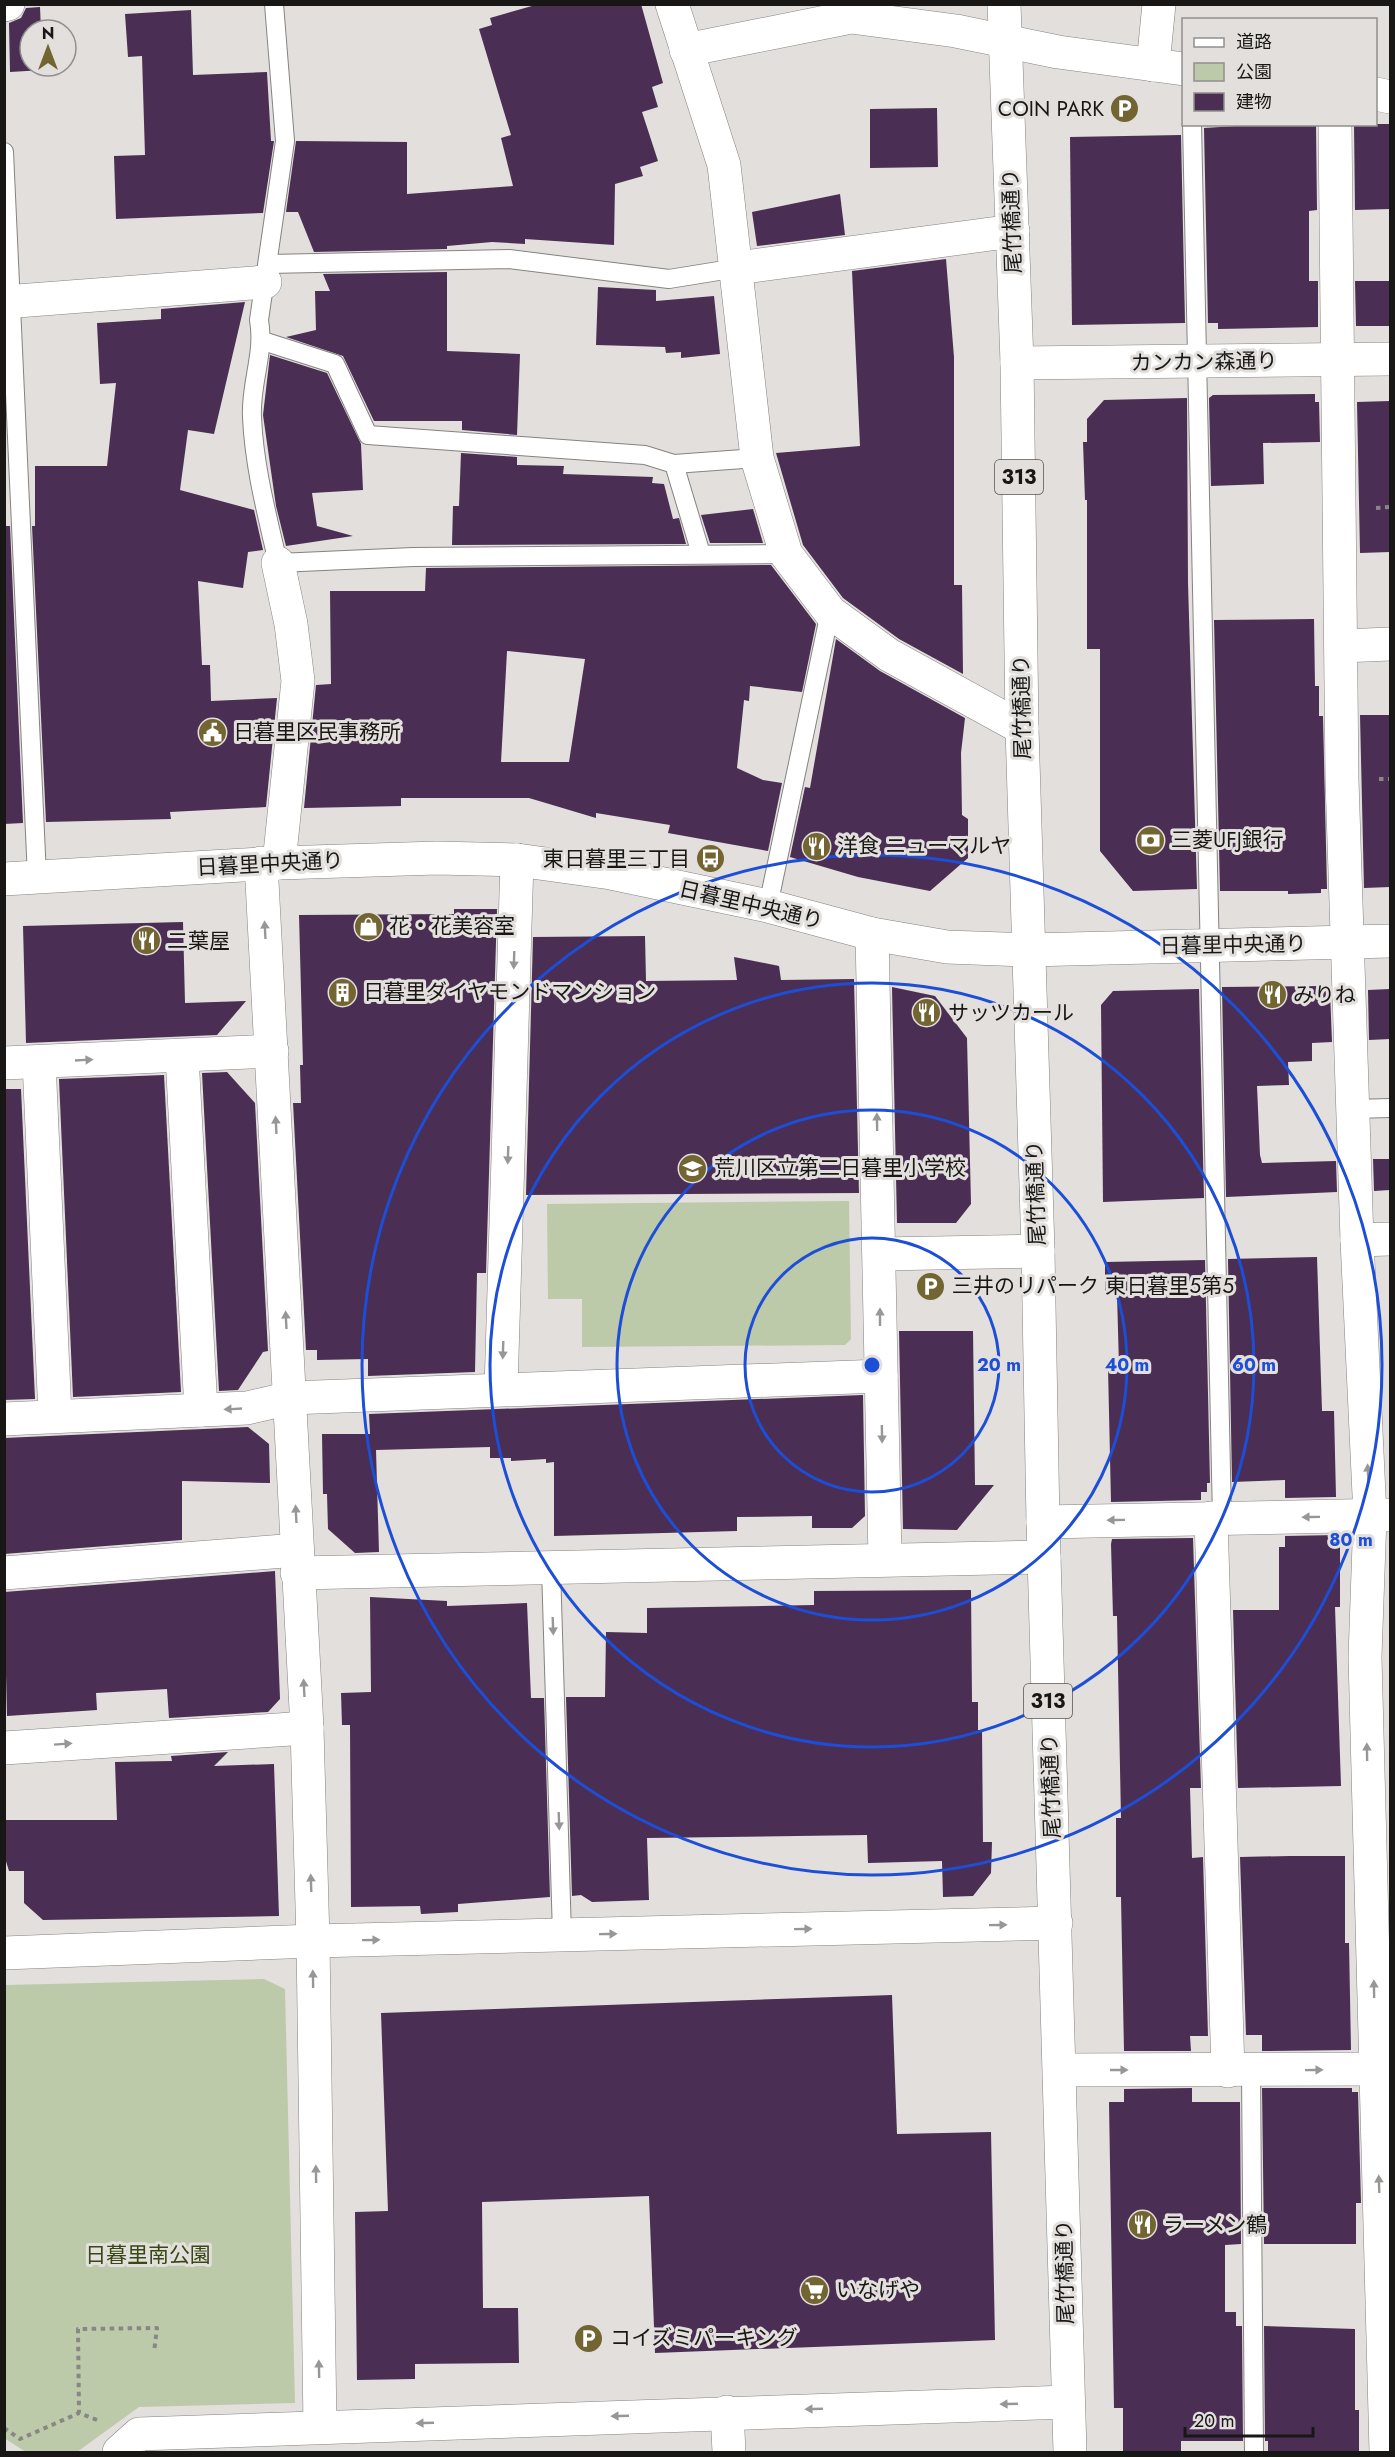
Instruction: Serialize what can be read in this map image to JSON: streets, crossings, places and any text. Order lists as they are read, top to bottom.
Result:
{
  "streets": {
    "street": [
      "尾竹橋通り",
      "カンカン森通り",
      "313",
      "日暮里中央通り"
    ]
  },
  "crossings": [
    ["尾竹橋通り", "カンカン森通り"],
    ["尾竹橋通り", "日暮里中央通り"]
  ],
  "parks": ["日暮里南公園"],
  "places": {
    "parking": ["COIN PARK", "三井のリパーク 東日暮里5第5", "コイズミパーキング"],
    "public building": ["日暮里区民事務所"],
    "bank": ["三菱UFJ銀行"],
    "restaurant": [
      "洋食 ニューマルヤ",
      "二葉屋",
      "みりね",
      "サッツカール",
      "ラーメン鶴"
    ],
    "bus stop": ["東日暮里三丁目"],
    "shop": ["花・花美容室"],
    "building": ["日暮里ダイヤモンドマンション"],
    "school or university": ["荒川区立第二日暮里小学校"],
    "supermarket": ["いなげや"]
  },
  "legend": ["道路", "公園", "建物"],
  "scale_bar": "20 m",
  "north": "top",
  "rings": [
    "20 m",
    "40 m",
    "60 m",
    "80 m"
  ]
}
